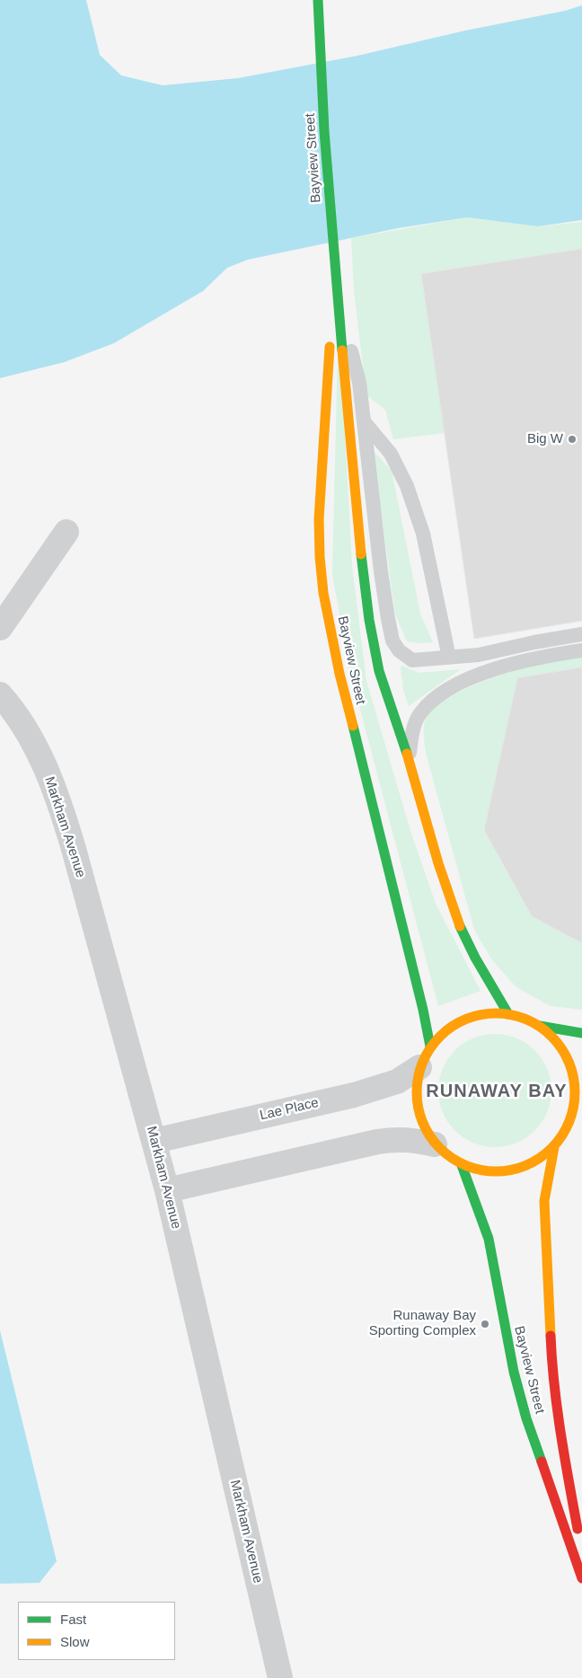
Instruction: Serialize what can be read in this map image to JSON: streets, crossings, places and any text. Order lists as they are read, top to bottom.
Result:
{
  "streets": {
    "main road": ["Bayview Street"],
    "street": ["Markham Avenue", "Lae Place"]
  },
  "crossings": [
    ["Bayview Street", "Lae Place"],
    ["Markham Avenue", "Lae Place"]
  ],
  "districts": ["RUNAWAY BAY"],
  "places": ["Big W", "Runaway Bay Sporting Complex"],
  "legend": ["Fast", "Slow"]
}
